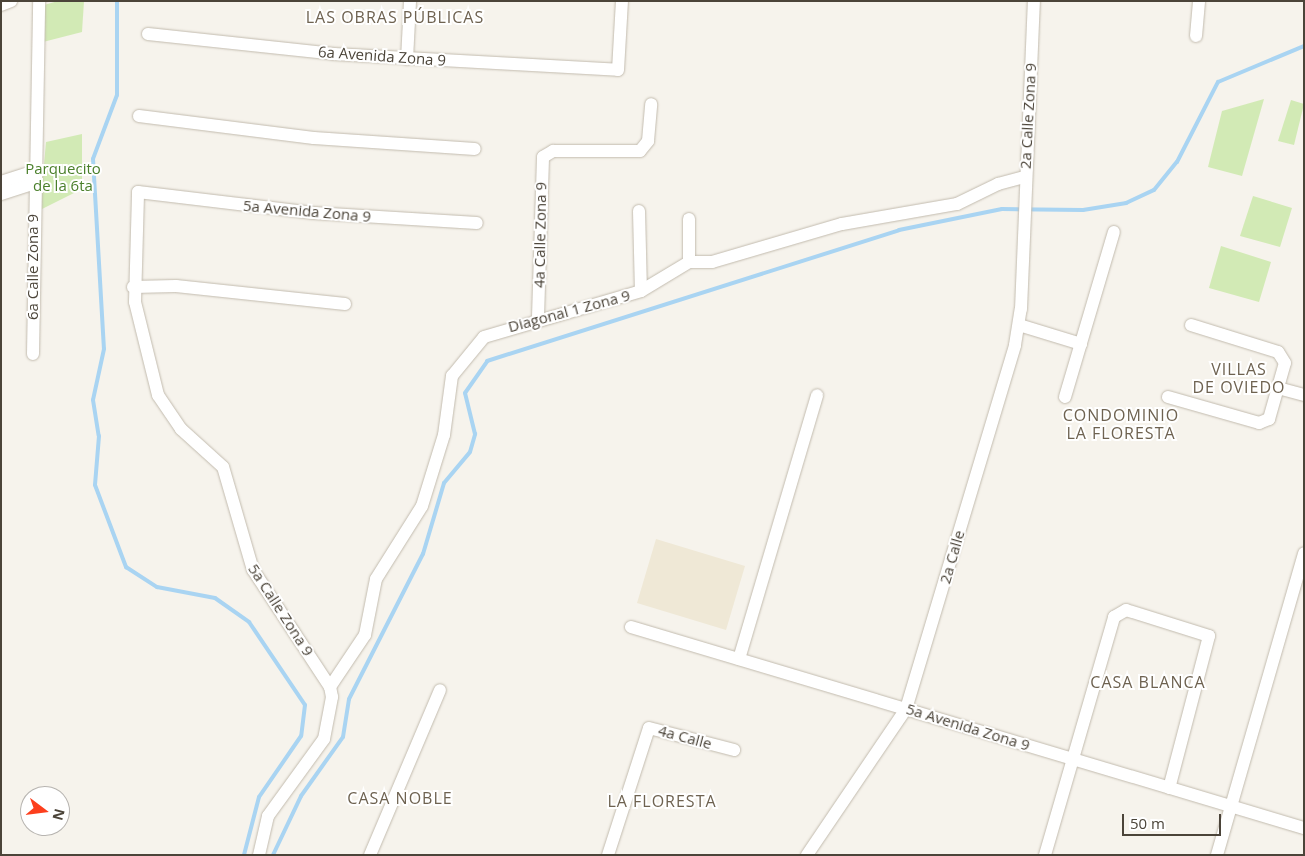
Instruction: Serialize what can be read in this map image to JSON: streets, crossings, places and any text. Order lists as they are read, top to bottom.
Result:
{
  "streets": {
    "street": [
      "6a Avenida Zona 9",
      "2a Calle Zona 9",
      "5a Avenida Zona 9",
      "4a Calle Zona 9",
      "6a Calle Zona 9",
      "Diagonal 1 Zona 9",
      "2a Calle",
      "5a Calle Zona 9",
      "4a Calle"
    ]
  },
  "crossings": [
    ["2a Calle Zona 9", "Diagonal 1 Zona 9"],
    ["2a Calle Zona 9", "2a Calle"],
    ["5a Avenida Zona 9", "2a Calle"],
    ["5a Avenida Zona 9", "5a Calle Zona 9"],
    ["4a Calle Zona 9", "Diagonal 1 Zona 9"],
    ["Diagonal 1 Zona 9", "5a Calle Zona 9"]
  ],
  "districts": [
    "LAS OBRAS PÚBLICAS",
    "VILLAS DE OVIEDO",
    "CONDOMINIO LA FLORESTA",
    "CASA BLANCA",
    "CASA NOBLE",
    "LA FLORESTA"
  ],
  "parks": ["Parquecito de la 6ta"],
  "scale_bar": "50 m",
  "north": "right"
}
